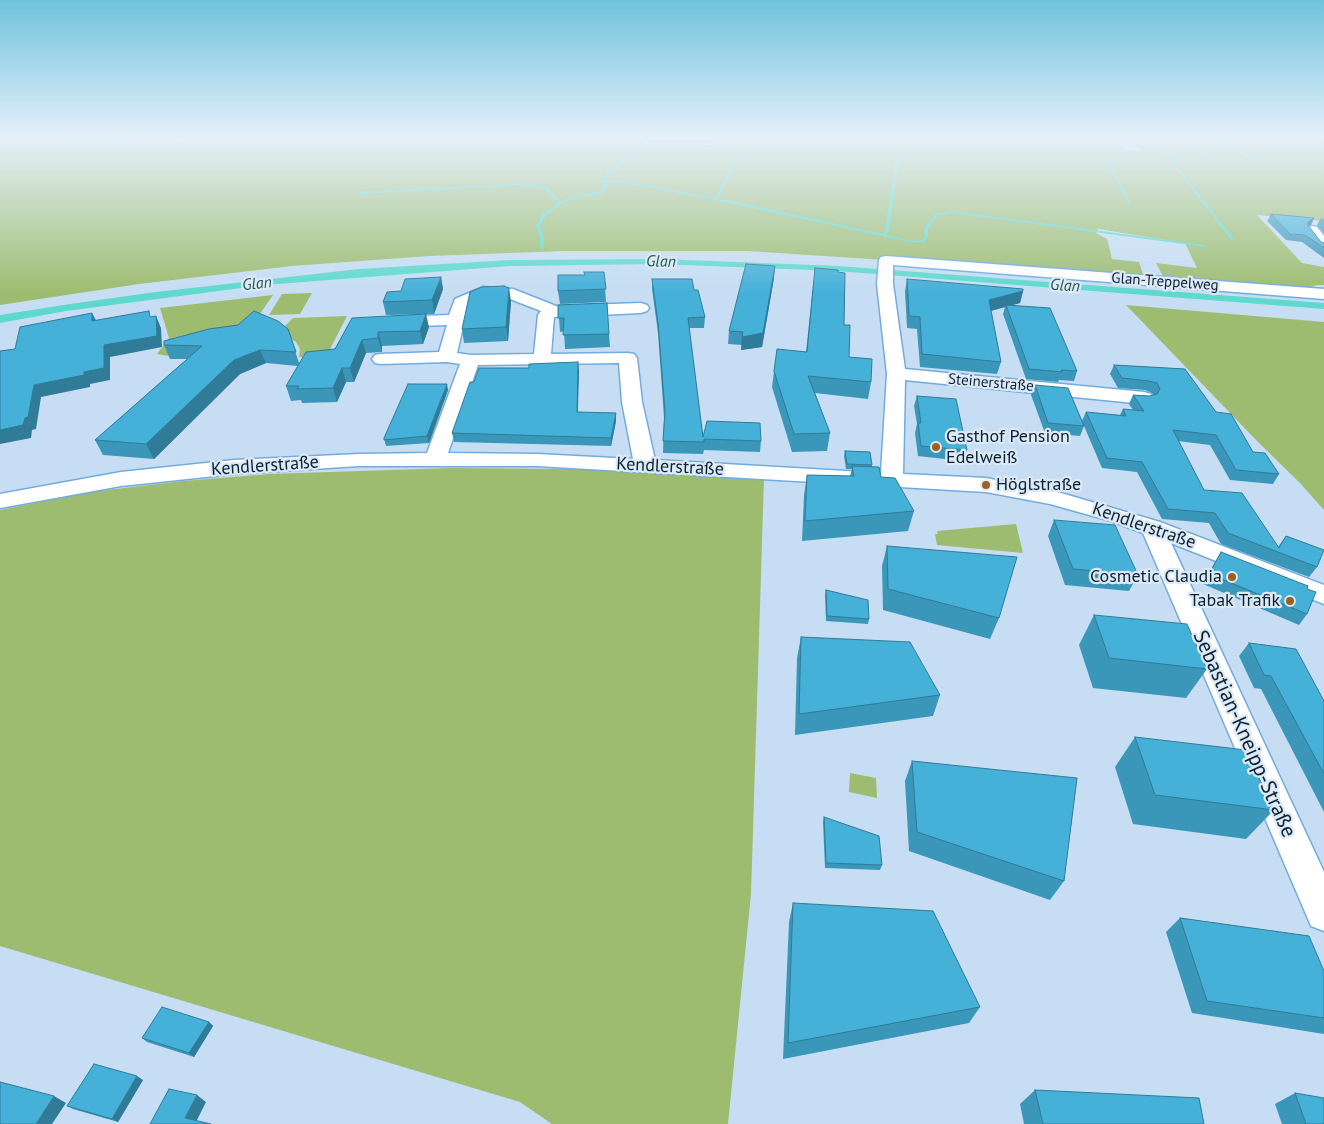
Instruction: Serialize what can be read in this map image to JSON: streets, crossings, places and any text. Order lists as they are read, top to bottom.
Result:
{
  "streets": {
    "street": [
      "Glan-Treppelweg",
      "Steinerstraße",
      "Kendlerstraße",
      "Sebastian-Kneipp-Straße"
    ]
  },
  "crossings": [
    ["Glan-Treppelweg", "Steinerstraße"],
    ["Kendlerstraße", "Sebastian-Kneipp-Straße"]
  ],
  "water": ["Glan"],
  "places": [
    "Gasthof Pension Edelweiß",
    "Höglstraße",
    "Cosmetic Claudia",
    "Tabak Trafik"
  ]
}
